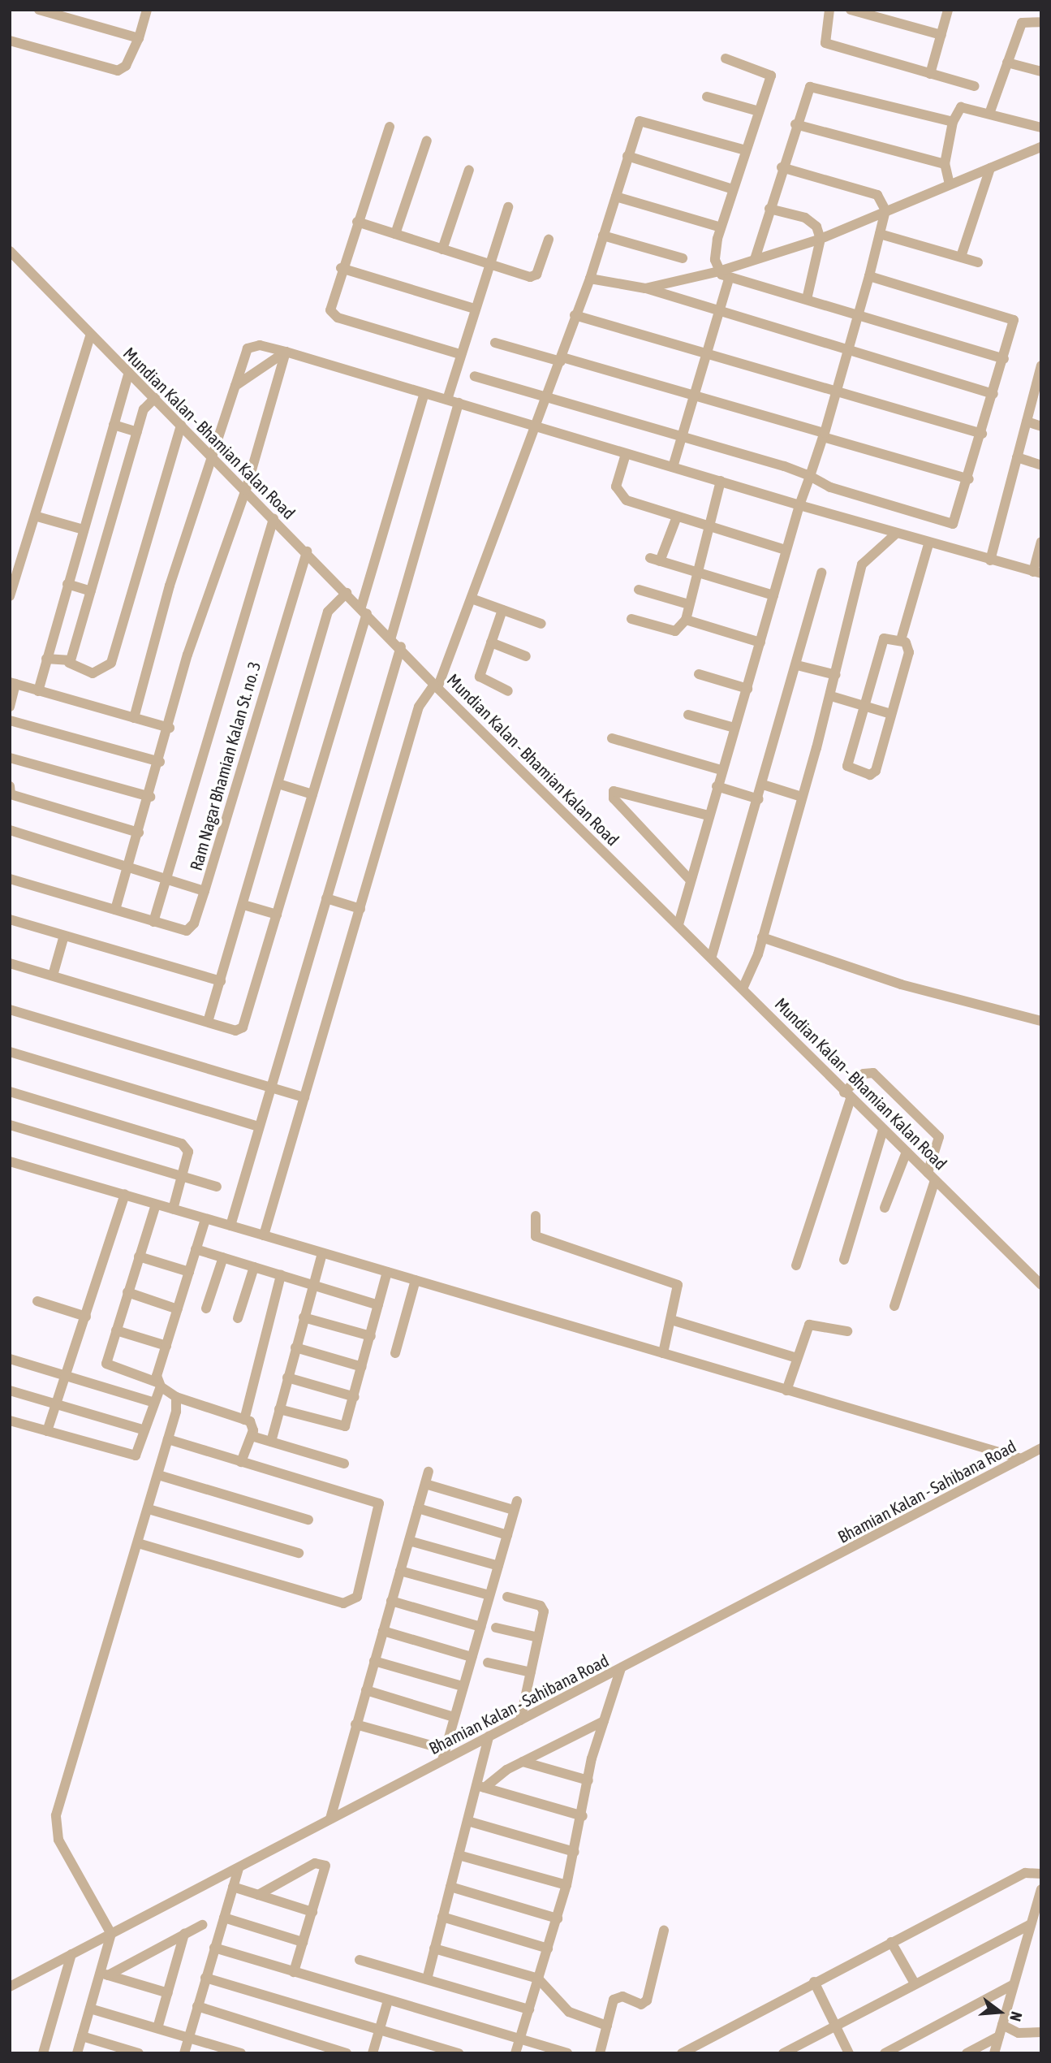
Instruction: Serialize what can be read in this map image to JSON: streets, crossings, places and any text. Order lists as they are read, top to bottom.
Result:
{
  "streets": {
    "street": ["Mundian Kalan - Bhamian Kalan Road", "Ram Nagar Bhamian Kalan St. no. 3", "Bhamian Kalan - Sahibana Road"]
  },
  "crossings": [
    ["Mundian Kalan - Bhamian Kalan Road", "Ram Nagar Bhamian Kalan St. no. 3"]
  ],
  "north": "right"
}
